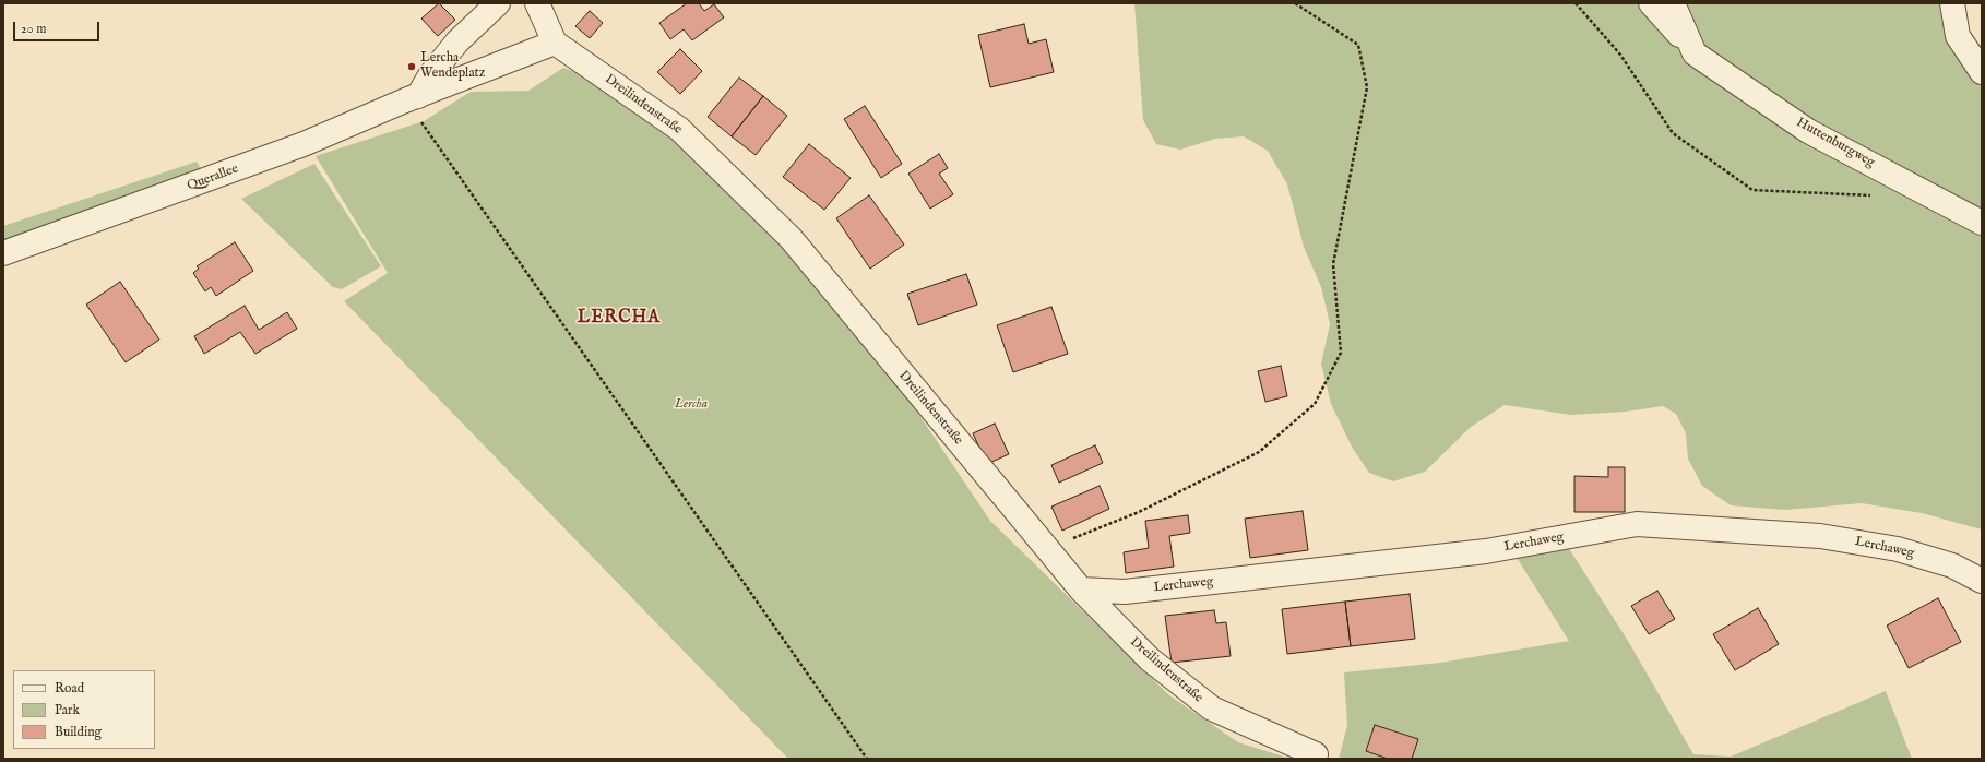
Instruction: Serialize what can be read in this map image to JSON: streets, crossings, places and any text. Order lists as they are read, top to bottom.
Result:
{
  "streets": {
    "street": [
      "Dreilindenstraße",
      "Huttenburgweg",
      "Querallee",
      "Lerchaweg"
    ]
  },
  "crossings": [
    ["Dreilindenstraße", "Querallee"],
    ["Dreilindenstraße", "Lerchaweg"]
  ],
  "districts": ["LERCHA"],
  "parks": ["Lercha"],
  "places": ["Lercha Wendeplatz"],
  "legend": ["Road", "Park", "Building"],
  "scale_bar": "20 m"
}
